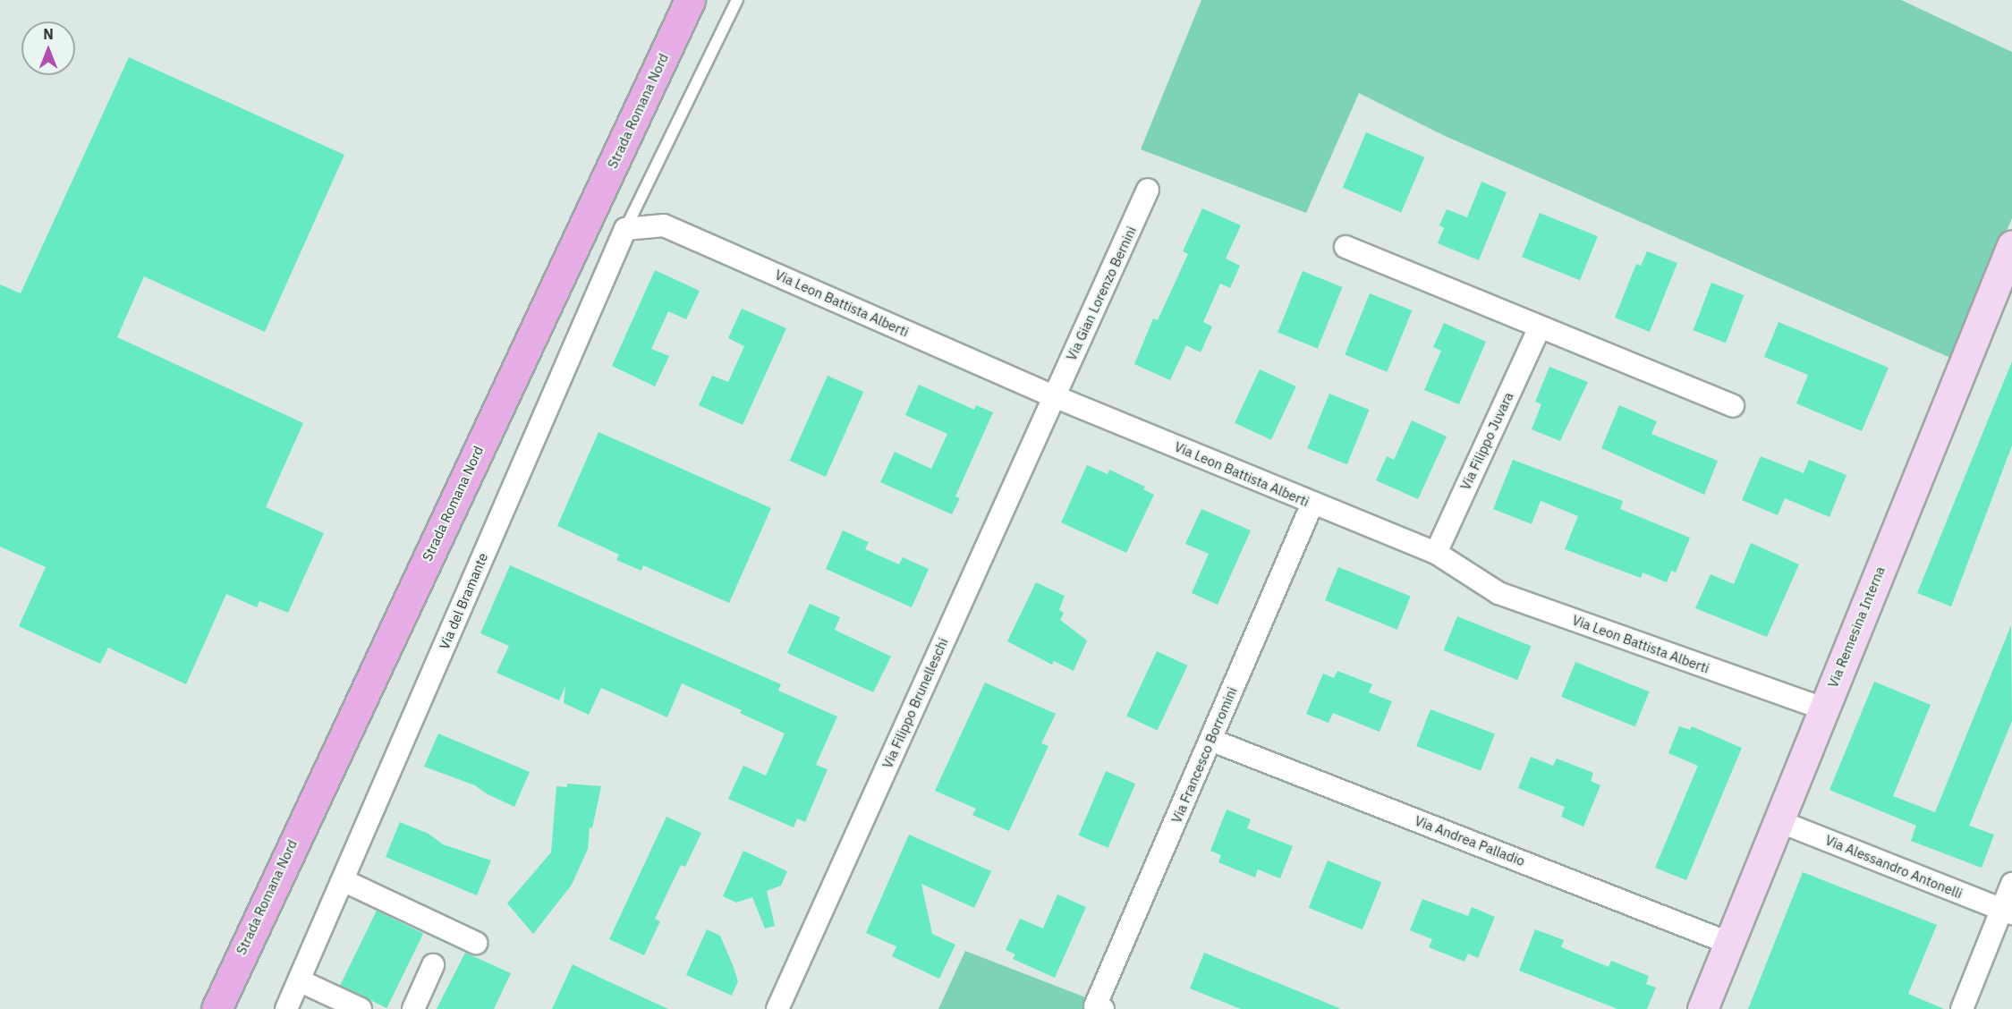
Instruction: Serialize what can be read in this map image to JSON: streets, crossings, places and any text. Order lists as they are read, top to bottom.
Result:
{
  "streets": {
    "main road": ["Strada Romana Nord"],
    "street": [
      "Via Gian Lorenzo Bernini",
      "Via Leon Battista Alberti",
      "Via Filippo Juvara",
      "Via del Bramante",
      "Via Remesina Interna",
      "Via Filippo Brunelleschi",
      "Via Francesco Borromini",
      "Via Andrea Palladio",
      "Via Alessandro Antonelli"
    ]
  },
  "crossings": [
    ["Via Gian Lorenzo Bernini", "Via Leon Battista Alberti"],
    ["Via Gian Lorenzo Bernini", "Via Filippo Brunelleschi"],
    ["Via Leon Battista Alberti", "Via Filippo Juvara"],
    ["Via Leon Battista Alberti", "Via del Bramante"],
    ["Via Leon Battista Alberti", "Via Remesina Interna"],
    ["Via Leon Battista Alberti", "Via Filippo Brunelleschi"],
    ["Via Leon Battista Alberti", "Via Francesco Borromini"],
    ["Via Remesina Interna", "Via Andrea Palladio"],
    ["Via Remesina Interna", "Via Alessandro Antonelli"],
    ["Via Francesco Borromini", "Via Andrea Palladio"]
  ],
  "north": "top"
}
